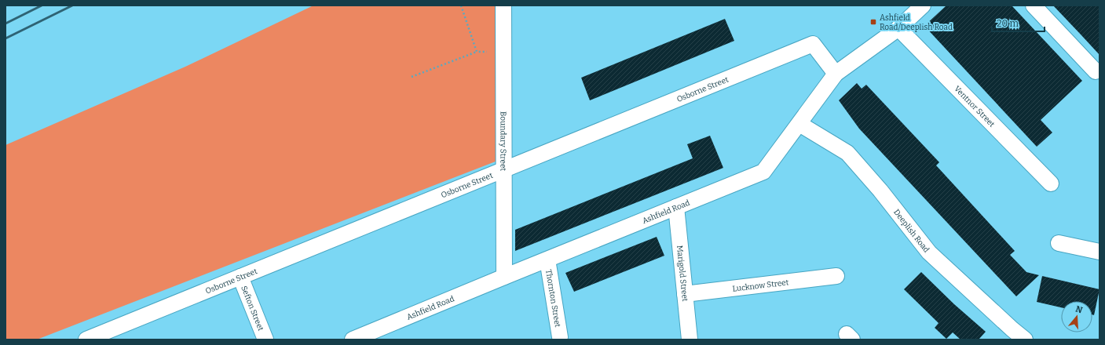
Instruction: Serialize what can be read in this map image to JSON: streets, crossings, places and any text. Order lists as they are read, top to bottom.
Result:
{
  "streets": {
    "street": [
      "Osborne Street",
      "Ventnor Street",
      "Boundary Street",
      "Ashfield Road",
      "Deeplish Road",
      "Marigold Street",
      "Lucknow Street",
      "Thornton Street",
      "Sefton Street"
    ]
  },
  "crossings": [
    ["Osborne Street", "Boundary Street"],
    ["Osborne Street", "Ashfield Road"],
    ["Osborne Street", "Sefton Street"],
    ["Ventnor Street", "Ashfield Road"],
    ["Boundary Street", "Ashfield Road"],
    ["Ashfield Road", "Deeplish Road"],
    ["Ashfield Road", "Marigold Street"],
    ["Ashfield Road", "Thornton Street"],
    ["Marigold Street", "Lucknow Street"]
  ],
  "places": {
    "transit": ["Ashfield Road/Deeplish Road"]
  },
  "scale_bar": "20 m",
  "north": "top"
}
